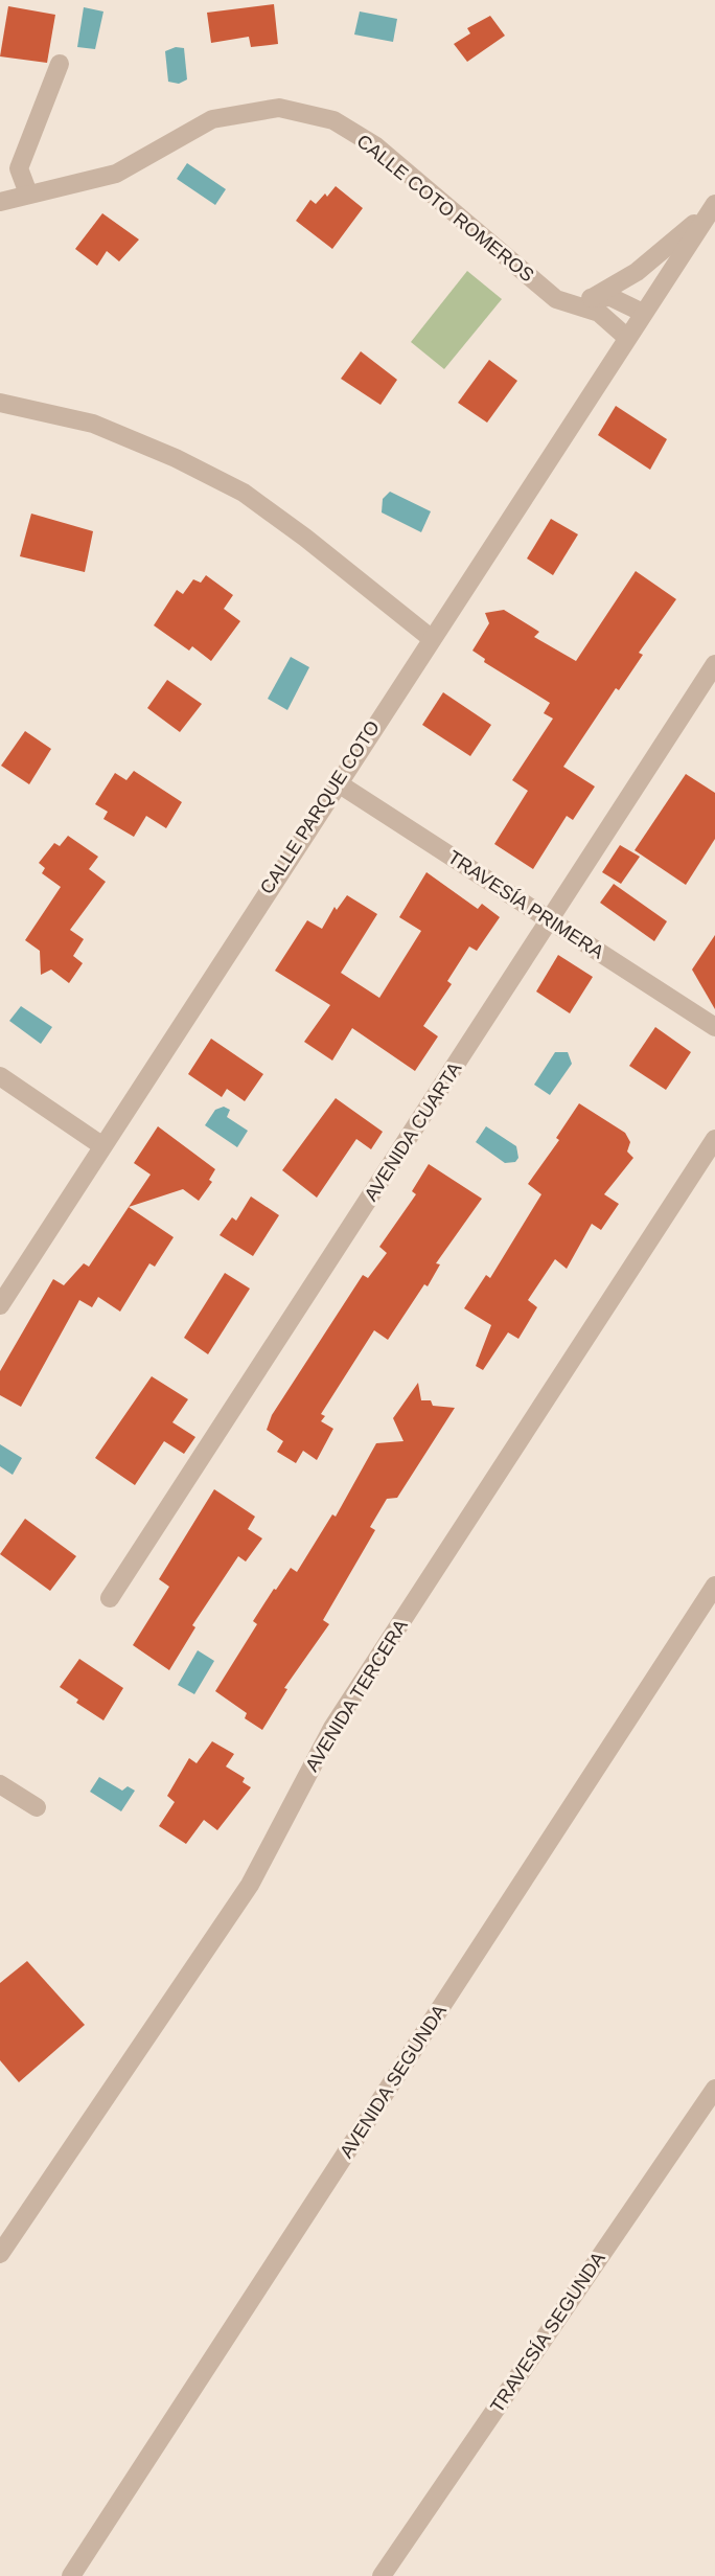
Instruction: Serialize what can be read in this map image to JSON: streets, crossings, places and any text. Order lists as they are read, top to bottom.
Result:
{
  "streets": {
    "street": [
      "CALLE COTO ROMEROS",
      "CALLE PARQUE COTO",
      "TRAVESÍA PRIMERA",
      "AVENIDA CUARTA",
      "AVENIDA TERCERA",
      "AVENIDA SEGUNDA",
      "TRAVESÍA SEGUNDA"
    ]
  },
  "crossings": [
    ["CALLE PARQUE COTO", "TRAVESÍA PRIMERA"],
    ["TRAVESÍA PRIMERA", "AVENIDA CUARTA"]
  ]
}
